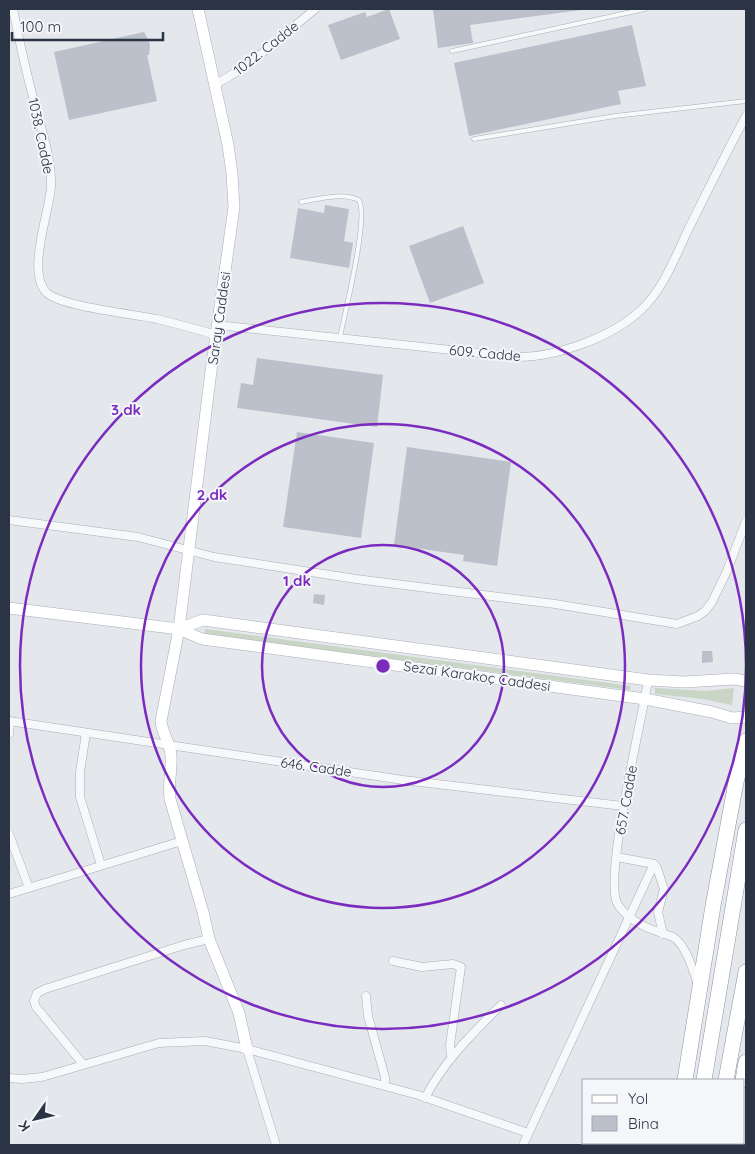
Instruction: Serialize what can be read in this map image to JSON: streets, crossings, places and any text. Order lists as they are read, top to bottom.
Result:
{
  "streets": {
    "street": [
      "1022. Cadde",
      "1038. Cadde",
      "Saray Caddesi",
      "609. Cadde",
      "Sezai Karakoç Caddesi",
      "646. Cadde",
      "657. Cadde"
    ]
  },
  "crossings": [
    ["1022. Cadde", "Saray Caddesi"],
    ["1038. Cadde", "609. Cadde"],
    ["Saray Caddesi", "609. Cadde"],
    ["Saray Caddesi", "Sezai Karakoç Caddesi"],
    ["Saray Caddesi", "646. Cadde"],
    ["Sezai Karakoç Caddesi", "657. Cadde"],
    ["646. Cadde", "657. Cadde"]
  ],
  "legend": ["Yol", "Bina"],
  "scale_bar": "100 m",
  "north": "bottom left",
  "rings": ["3 dk", "2 dk", "1 dk"]
}
